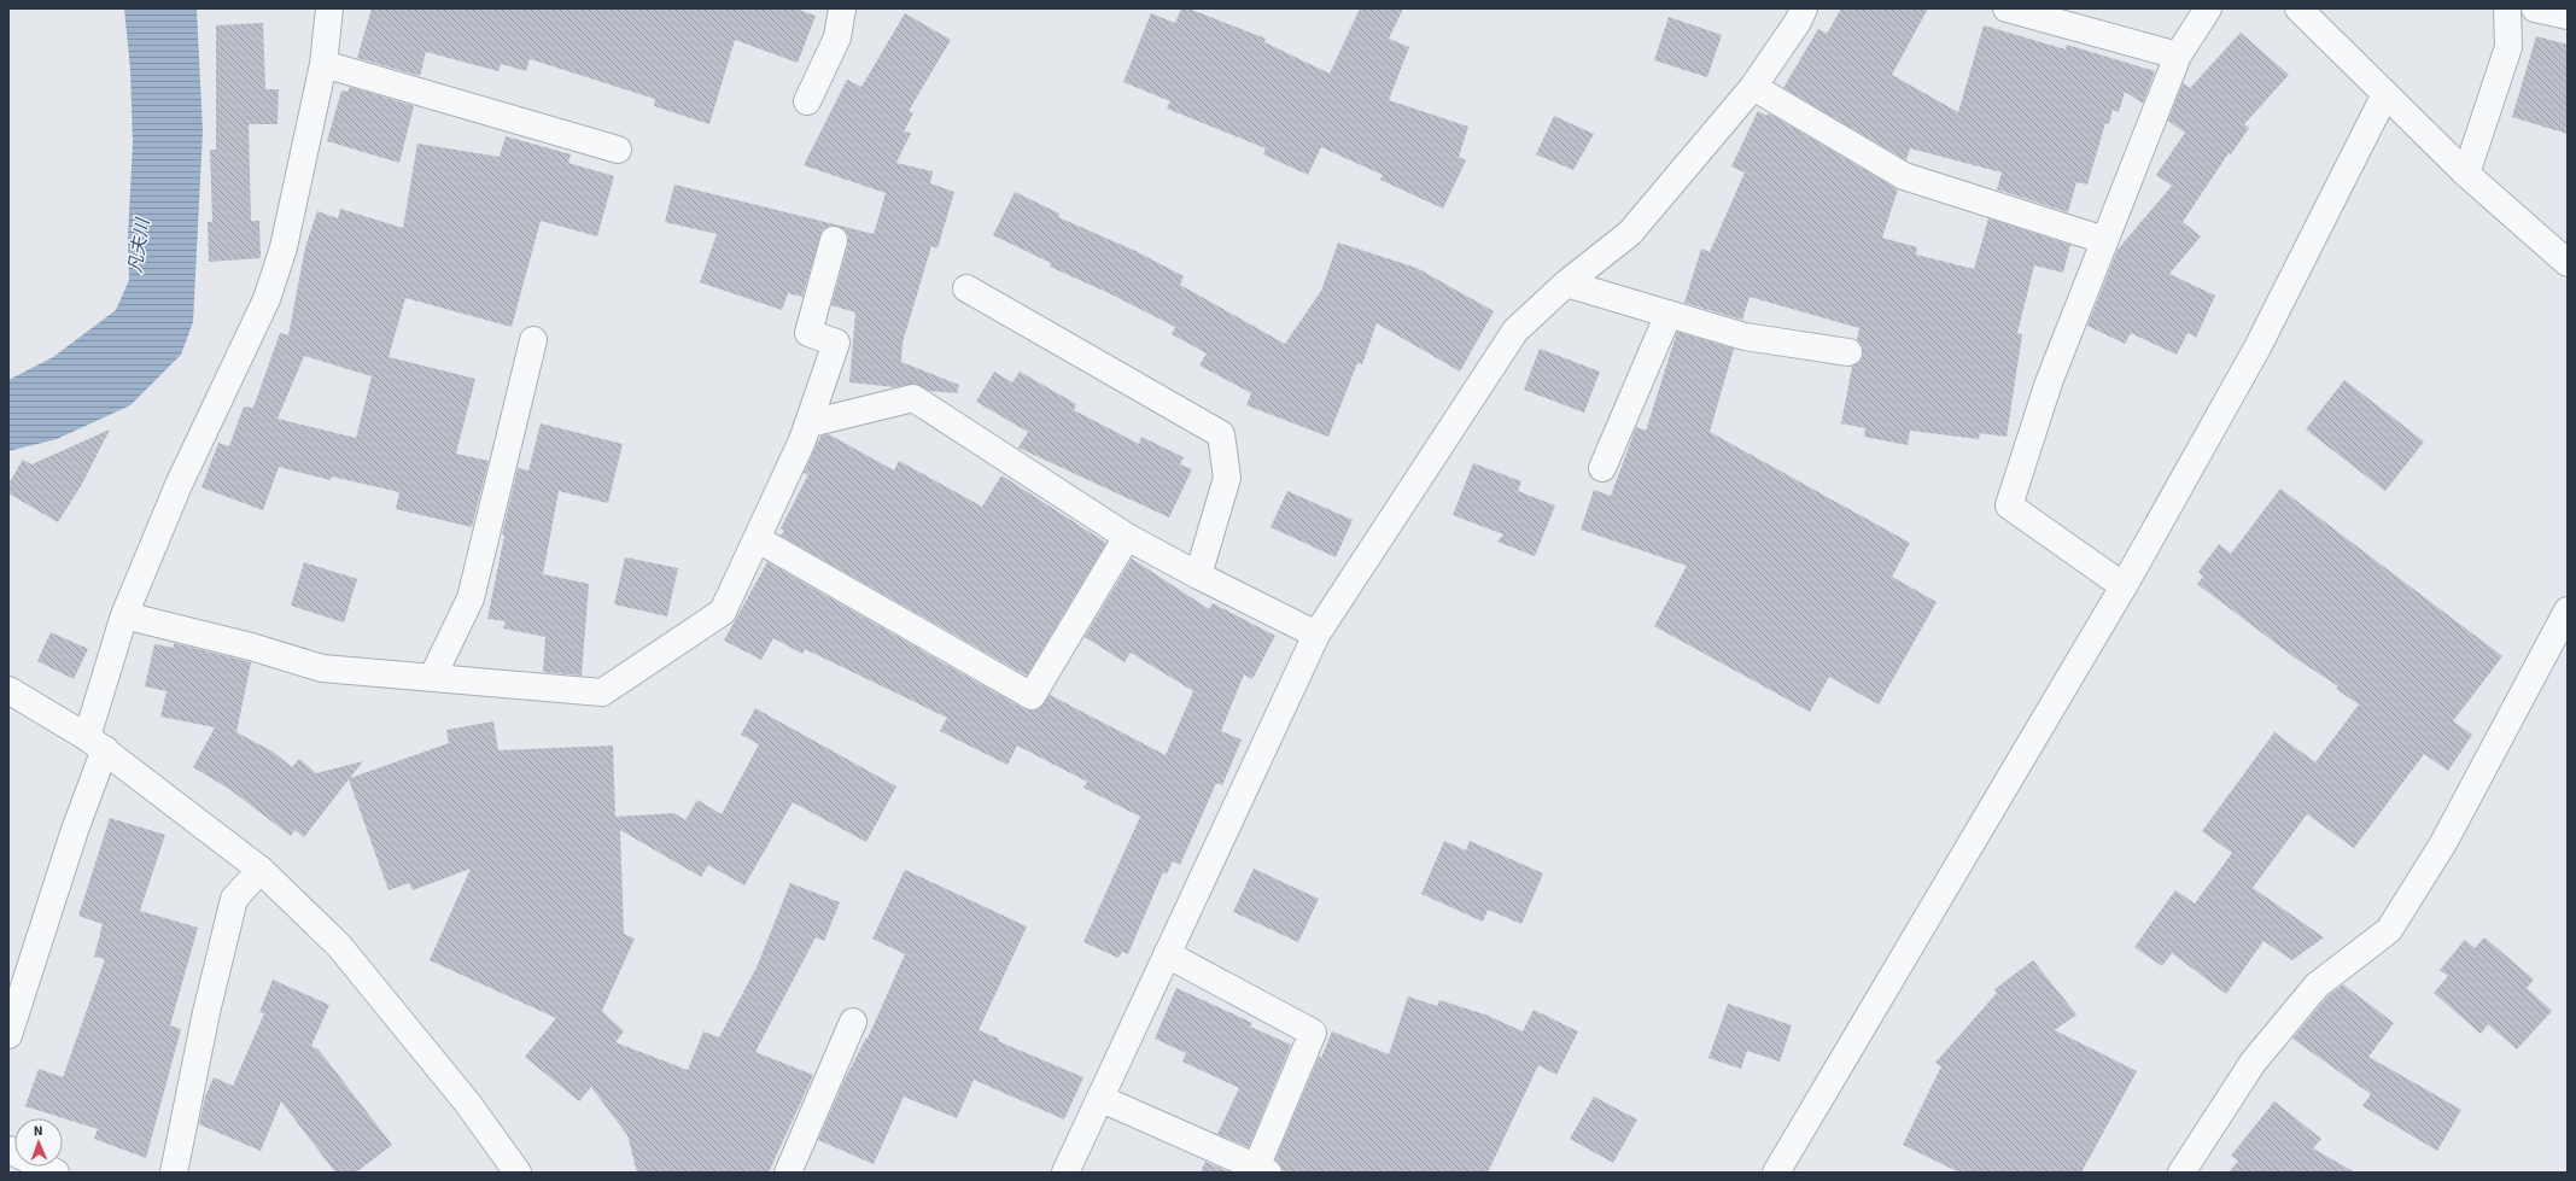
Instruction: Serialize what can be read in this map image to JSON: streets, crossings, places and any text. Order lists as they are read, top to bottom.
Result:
{
  "water": ["凡夫川"],
  "north": "top"
}
